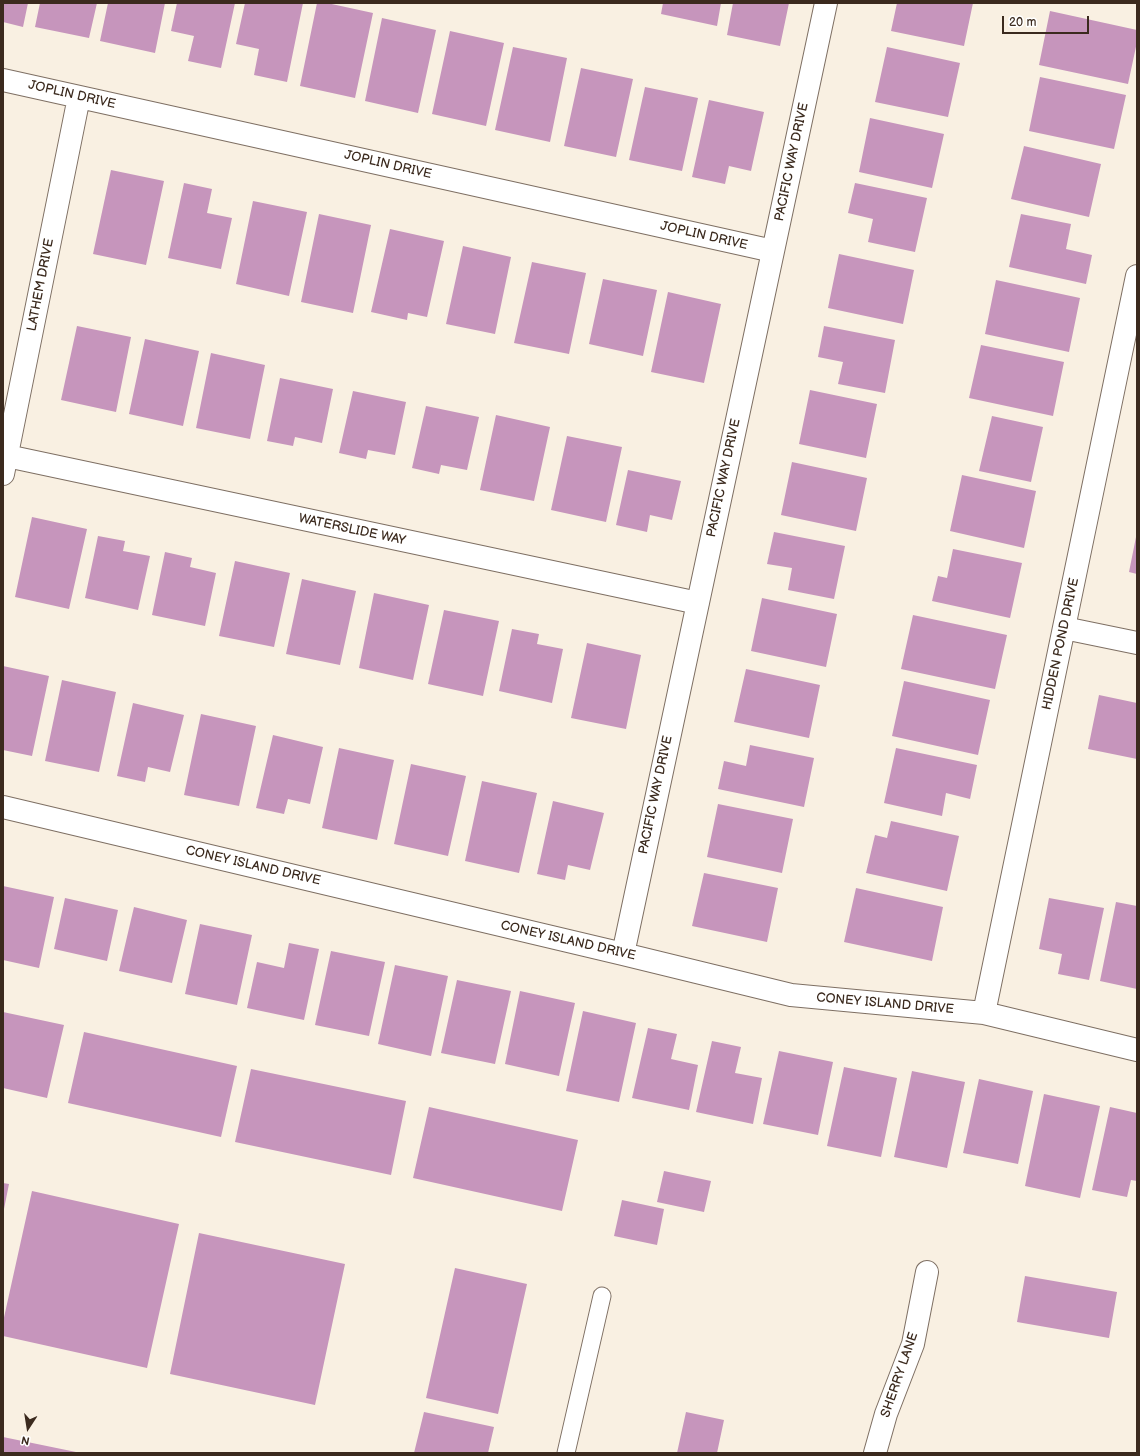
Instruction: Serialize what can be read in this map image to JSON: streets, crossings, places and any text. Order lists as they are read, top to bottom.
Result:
{
  "streets": {
    "street": [
      "JOPLIN DRIVE",
      "PACIFIC WAY DRIVE",
      "LATHEM DRIVE",
      "WATERSLIDE WAY",
      "HIDDEN POND DRIVE",
      "CONEY ISLAND DRIVE",
      "SHERRY LANE"
    ]
  },
  "crossings": [
    ["JOPLIN DRIVE", "PACIFIC WAY DRIVE"],
    ["JOPLIN DRIVE", "LATHEM DRIVE"],
    ["PACIFIC WAY DRIVE", "WATERSLIDE WAY"],
    ["PACIFIC WAY DRIVE", "CONEY ISLAND DRIVE"],
    ["LATHEM DRIVE", "WATERSLIDE WAY"],
    ["HIDDEN POND DRIVE", "CONEY ISLAND DRIVE"]
  ],
  "scale_bar": "20 m",
  "north": "bottom"
}
